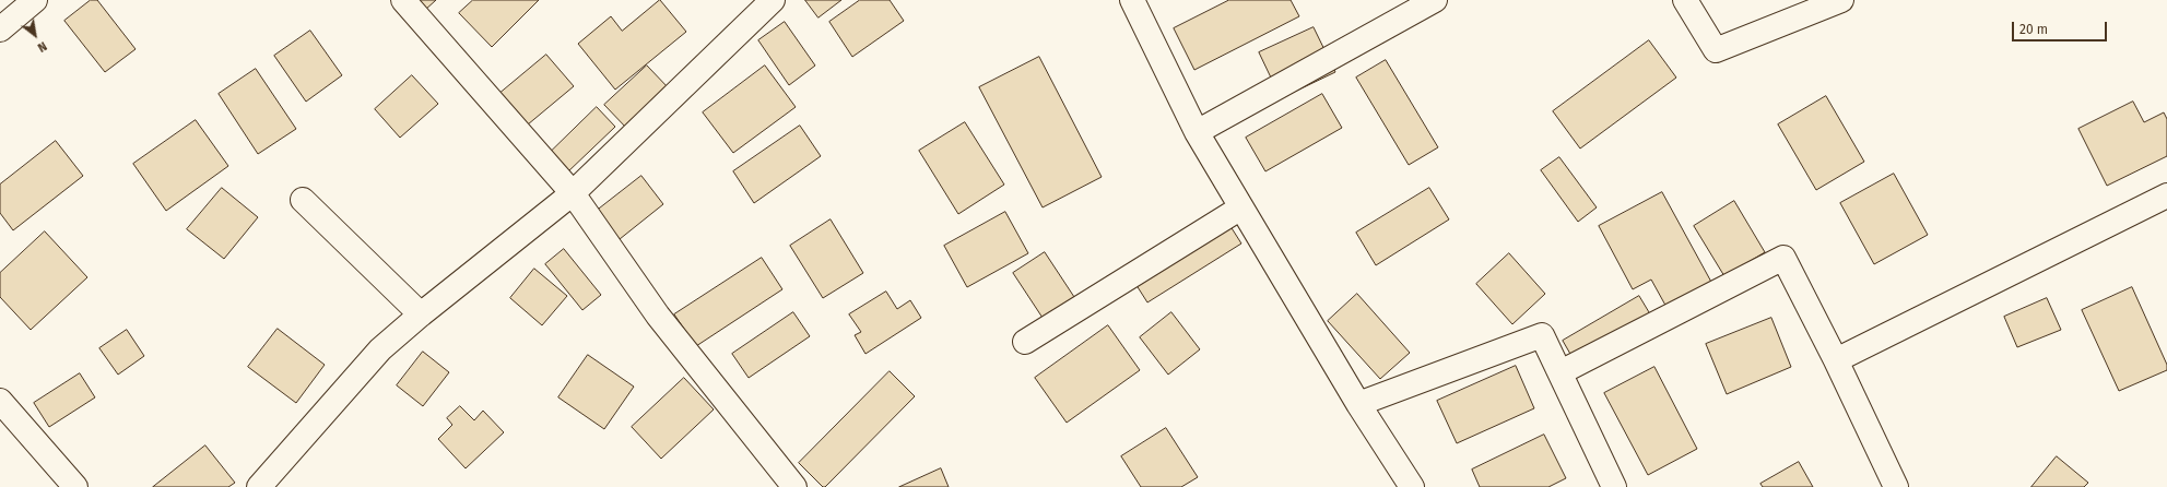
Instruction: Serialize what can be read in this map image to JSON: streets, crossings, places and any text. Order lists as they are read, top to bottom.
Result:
{
  "scale_bar": "20 m",
  "north": "bottom right"
}
